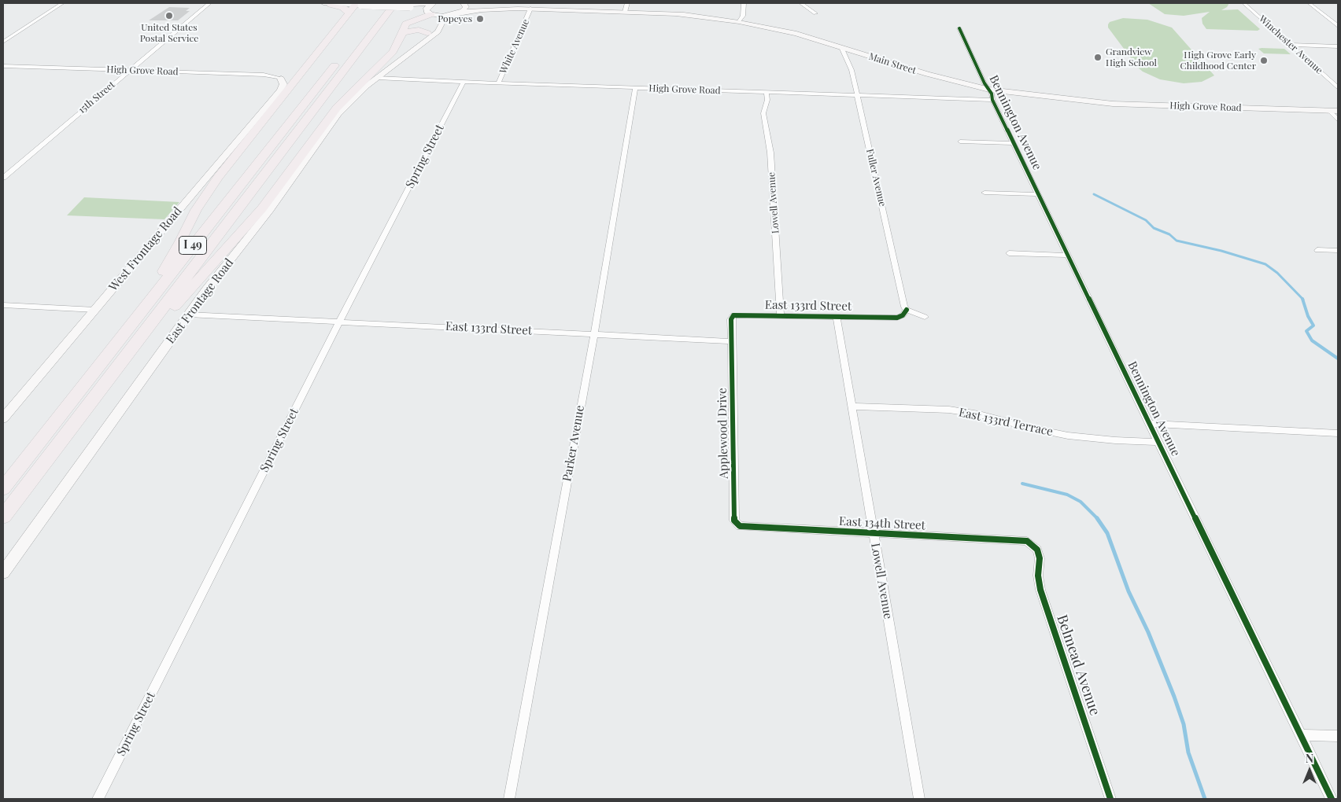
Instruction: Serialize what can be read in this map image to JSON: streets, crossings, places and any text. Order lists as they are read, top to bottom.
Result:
{
  "streets": {
    "highway": ["I 49"],
    "street": [
      "Winchester Avenue",
      "White Avenue",
      "Main Street",
      "High Grove Road",
      "15th Street",
      "Bennington Avenue",
      "Spring Street",
      "Fuller Avenue",
      "Lowell Avenue",
      "West Frontage Road",
      "East Frontage Road",
      "East 133rd Street",
      "East 133rd Terrace",
      "Applewood Drive",
      "Parker Avenue",
      "East 134th Street",
      "Belmead Avenue"
    ]
  },
  "crossings": [
    ["White Avenue", "Main Street"],
    ["White Avenue", "High Grove Road"],
    ["Main Street", "High Grove Road"],
    ["Main Street", "Bennington Avenue"],
    ["Main Street", "Fuller Avenue"],
    ["Main Street", "East Frontage Road"],
    ["High Grove Road", "15th Street"],
    ["High Grove Road", "Bennington Avenue"],
    ["High Grove Road", "Spring Street"],
    ["High Grove Road", "Fuller Avenue"],
    ["High Grove Road", "Lowell Avenue"],
    ["High Grove Road", "West Frontage Road"],
    ["High Grove Road", "East Frontage Road"],
    ["High Grove Road", "Parker Avenue"],
    ["Bennington Avenue", "East 133rd Terrace"],
    ["Spring Street", "East 133rd Street"],
    ["Fuller Avenue", "East 133rd Street"],
    ["Lowell Avenue", "East 133rd Street"],
    ["Lowell Avenue", "East 133rd Terrace"],
    ["Lowell Avenue", "East 134th Street"],
    ["East Frontage Road", "East 133rd Street"],
    ["East 133rd Street", "Applewood Drive"],
    ["East 133rd Street", "Parker Avenue"],
    ["Applewood Drive", "East 134th Street"],
    ["East 134th Street", "Belmead Avenue"]
  ],
  "places": [
    "United States Postal Service",
    "Popeyes",
    "Grandview High School",
    "High Grove Early Childhood Center"
  ],
  "north": "top"
}
